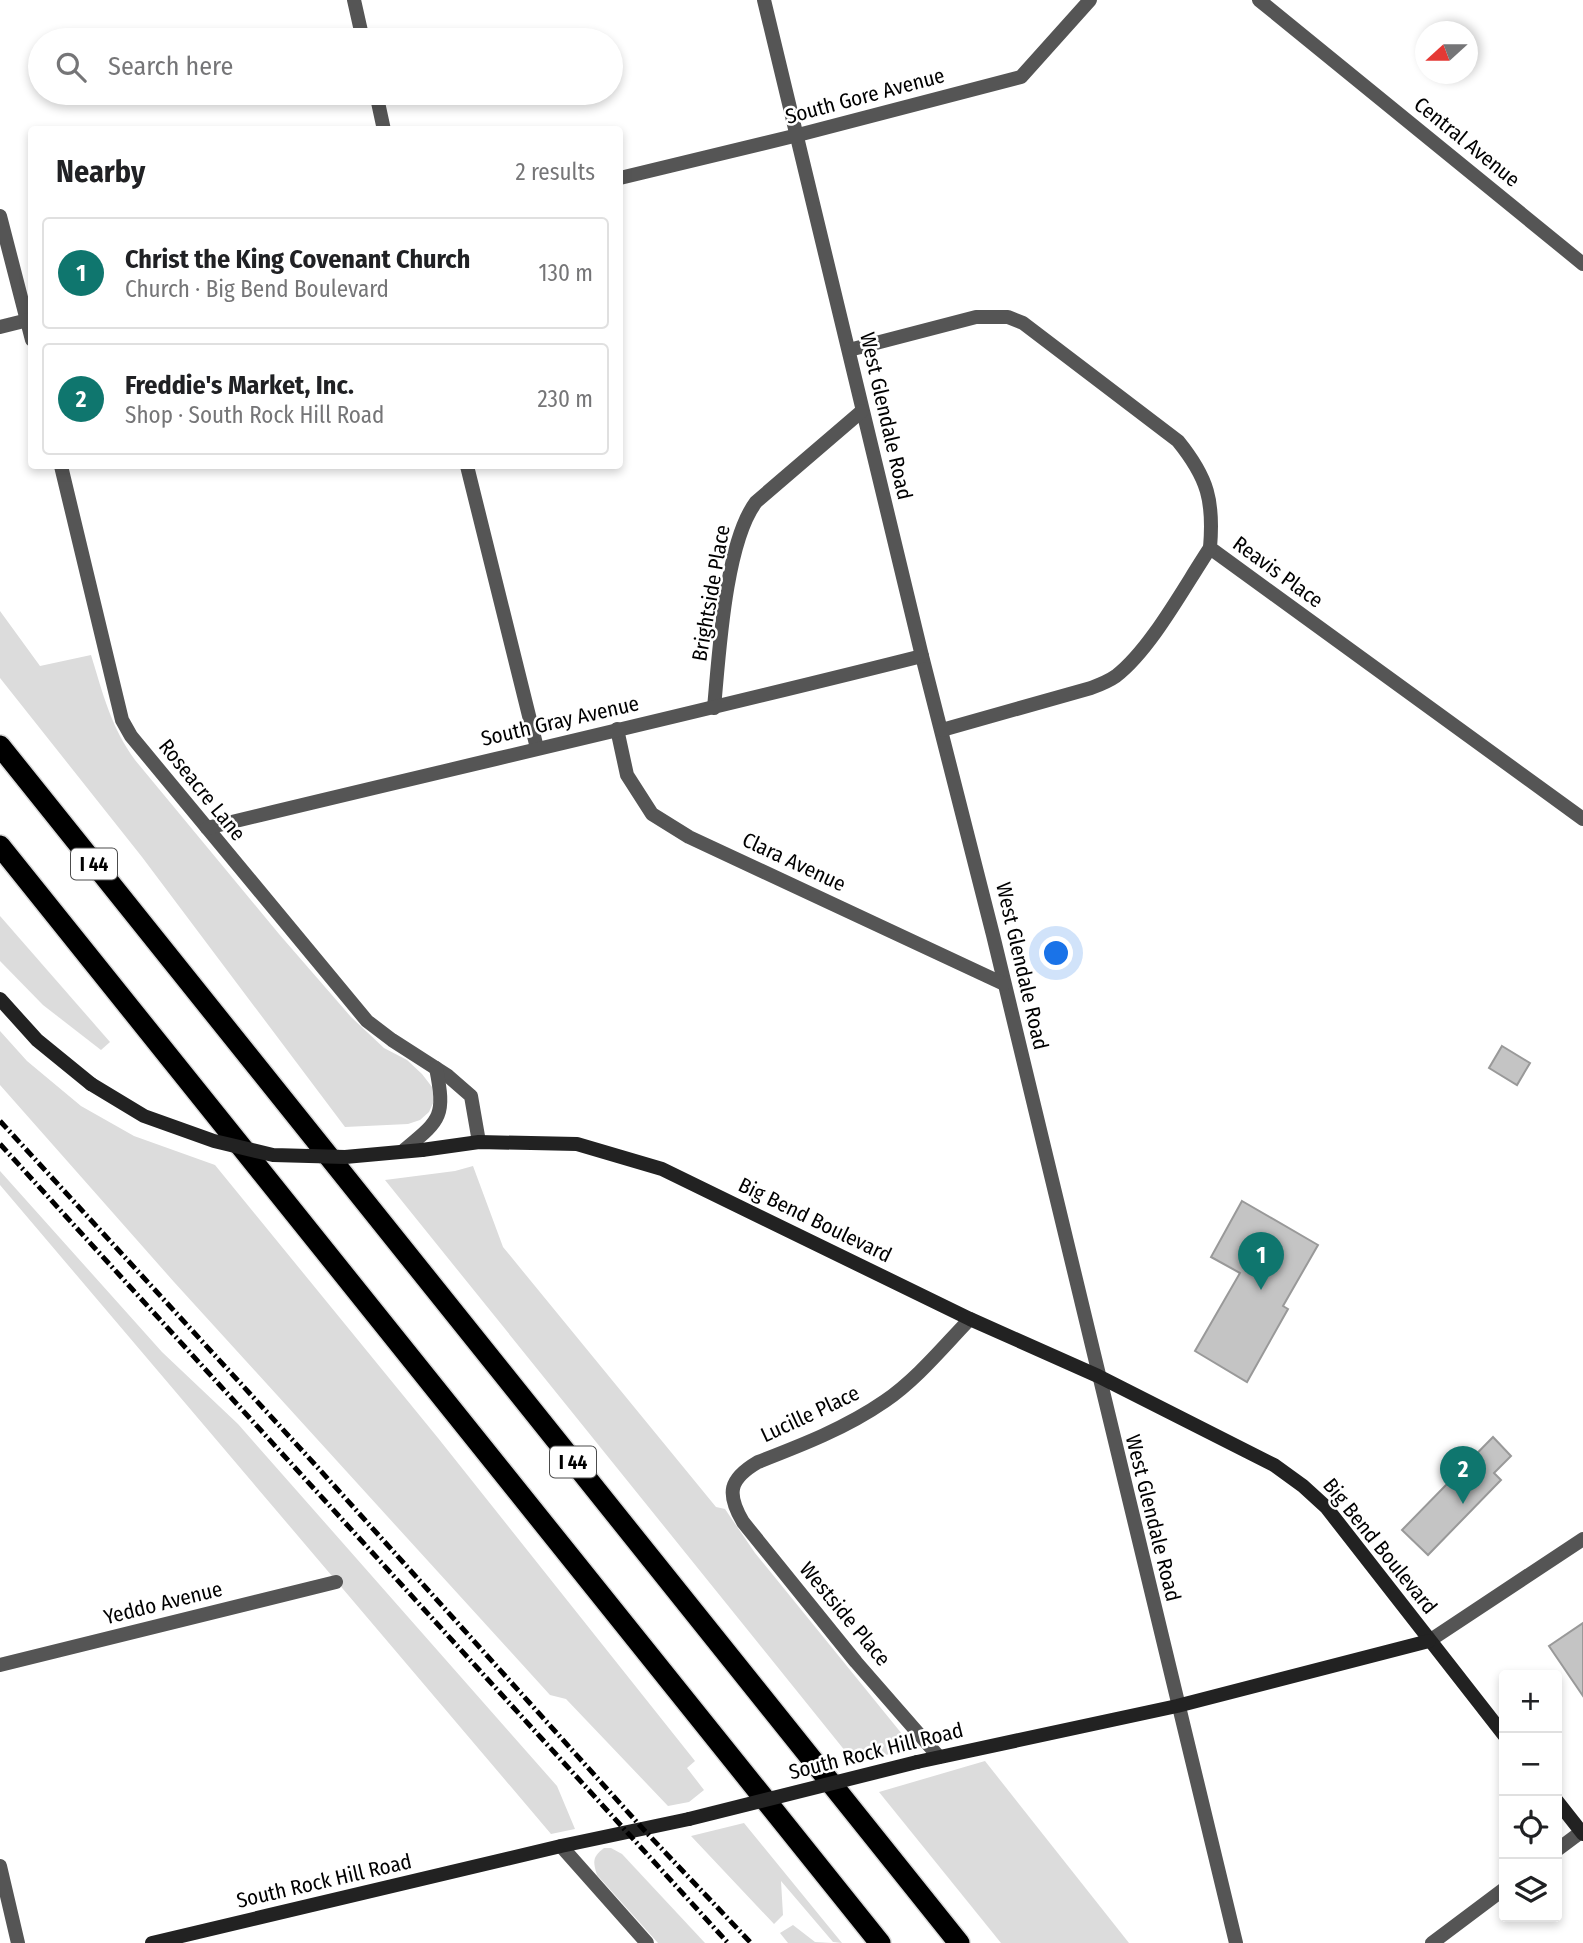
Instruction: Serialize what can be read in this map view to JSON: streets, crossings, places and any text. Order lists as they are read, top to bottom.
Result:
{
  "streets": {
    "highway": ["I 44"],
    "main road": ["Big Bend Boulevard", "South Rock Hill Road"],
    "street": [
      "South Gore Avenue",
      "Central Avenue",
      "West Glendale Road",
      "Reavis Place",
      "Brightside Place",
      "South Gray Avenue",
      "Roseacre Lane",
      "Clara Avenue",
      "Lucille Place",
      "Yeddo Avenue",
      "Westside Place"
    ]
  },
  "crossings": [
    ["South Gore Avenue", "West Glendale Road"],
    ["West Glendale Road", "Reavis Place"],
    ["West Glendale Road", "Brightside Place"],
    ["West Glendale Road", "South Gray Avenue"],
    ["West Glendale Road", "Clara Avenue"],
    ["West Glendale Road", "Big Bend Boulevard"],
    ["West Glendale Road", "South Rock Hill Road"],
    ["Brightside Place", "South Gray Avenue"],
    ["South Gray Avenue", "Roseacre Lane"],
    ["South Gray Avenue", "Clara Avenue"],
    ["Roseacre Lane", "Big Bend Boulevard"],
    ["Big Bend Boulevard", "Lucille Place"],
    ["Big Bend Boulevard", "South Rock Hill Road"],
    ["Lucille Place", "Westside Place"],
    ["Westside Place", "South Rock Hill Road"]
  ],
  "north": "left",
  "page": {
    "search": "Search here",
    "heading": ["Nearby", "2 results"],
    "list": [
      {
        "mark": "1",
        "name": "Christ the King Covenant Church",
        "note": "Church · Big Bend Boulevard",
        "value": "130 m"
      },
      {
        "mark": "2",
        "name": "Freddie's Market, Inc.",
        "note": "Shop · South Rock Hill Road",
        "value": "230 m"
      }
    ],
    "pins": ["1", "2"],
    "map_buttons": ["+", "−"]
  }
}
